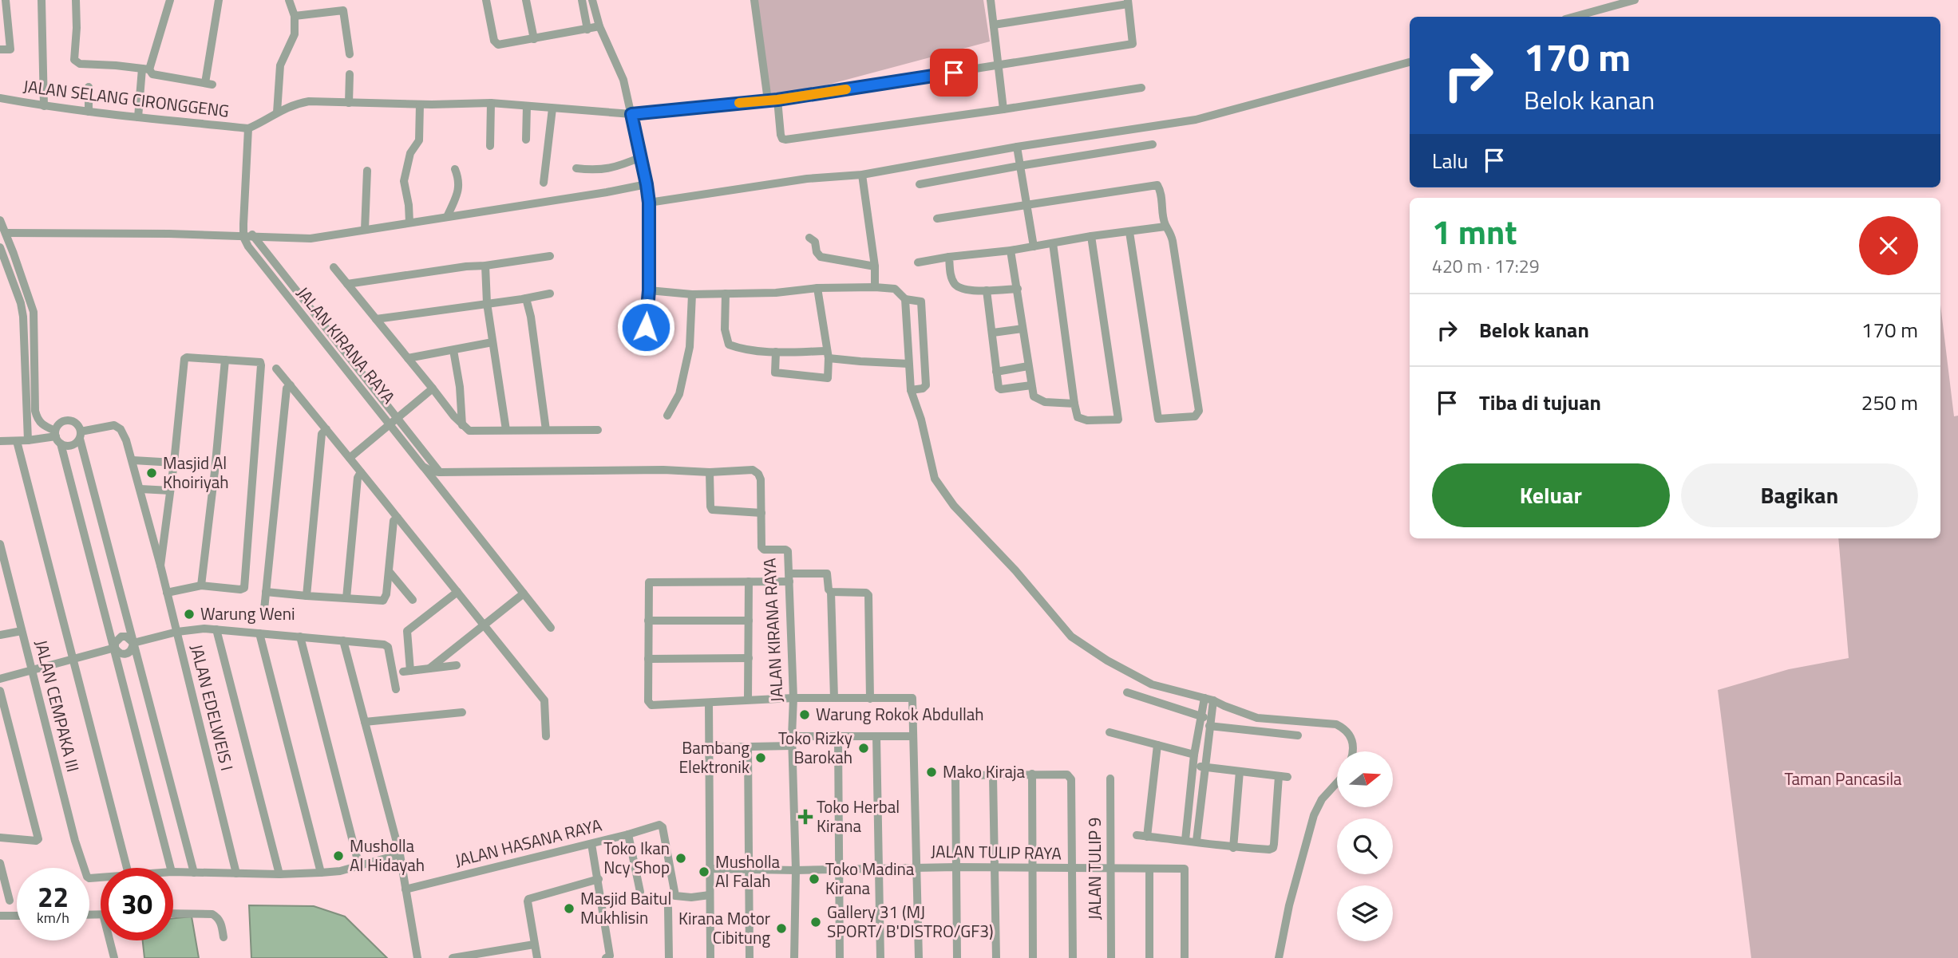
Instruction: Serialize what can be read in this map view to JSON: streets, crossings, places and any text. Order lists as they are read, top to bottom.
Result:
{
  "streets": {
    "street": [
      "JALAN SELANG CIRONGGENG",
      "JALAN KIRANA RAYA",
      "JALAN CEMPAKA III",
      "JALAN EDELWEIS I",
      "JALAN HASANA RAYA",
      "JALAN TULIP RAYA",
      "JALAN TULIP 9"
    ]
  },
  "crossings": [
    ["JALAN KIRANA RAYA", "JALAN TULIP RAYA"],
    ["JALAN TULIP RAYA", "JALAN TULIP 9"]
  ],
  "parks": ["Taman Pancasila"],
  "places": {
    "other": [
      "Masjid Al Khoiriyah",
      "Warung Weni",
      "Warung Rokok Abdullah",
      "Toko Rizky Barokah",
      "Bambang Elektronik",
      "Mako Kiraja",
      "Musholla Al Hidayah",
      "Toko Ikan Ncy Shop",
      "Musholla Al Falah",
      "Toko Madina Kirana",
      "Masjid Baitul Mukhlisin",
      "Gallery 31 (MJ SPORT/ B'DISTRO/GF3)",
      "Kirana Motor Cibitung"
    ],
    "health": ["Toko Herbal Kirana"]
  },
  "north": "right",
  "page": {
    "turn": ["170 m", "Belok kanan"],
    "then": "Lalu",
    "heading": ["1 mnt", "420 m · 17:29"],
    "list": [
      {
        "name": "Belok kanan",
        "value": "170 m"
      },
      {
        "name": "Tiba di tujuan",
        "value": "250 m"
      }
    ],
    "buttons": ["Keluar", "Bagikan"],
    "speed": "22 km/h",
    "limit": "30"
  }
}
